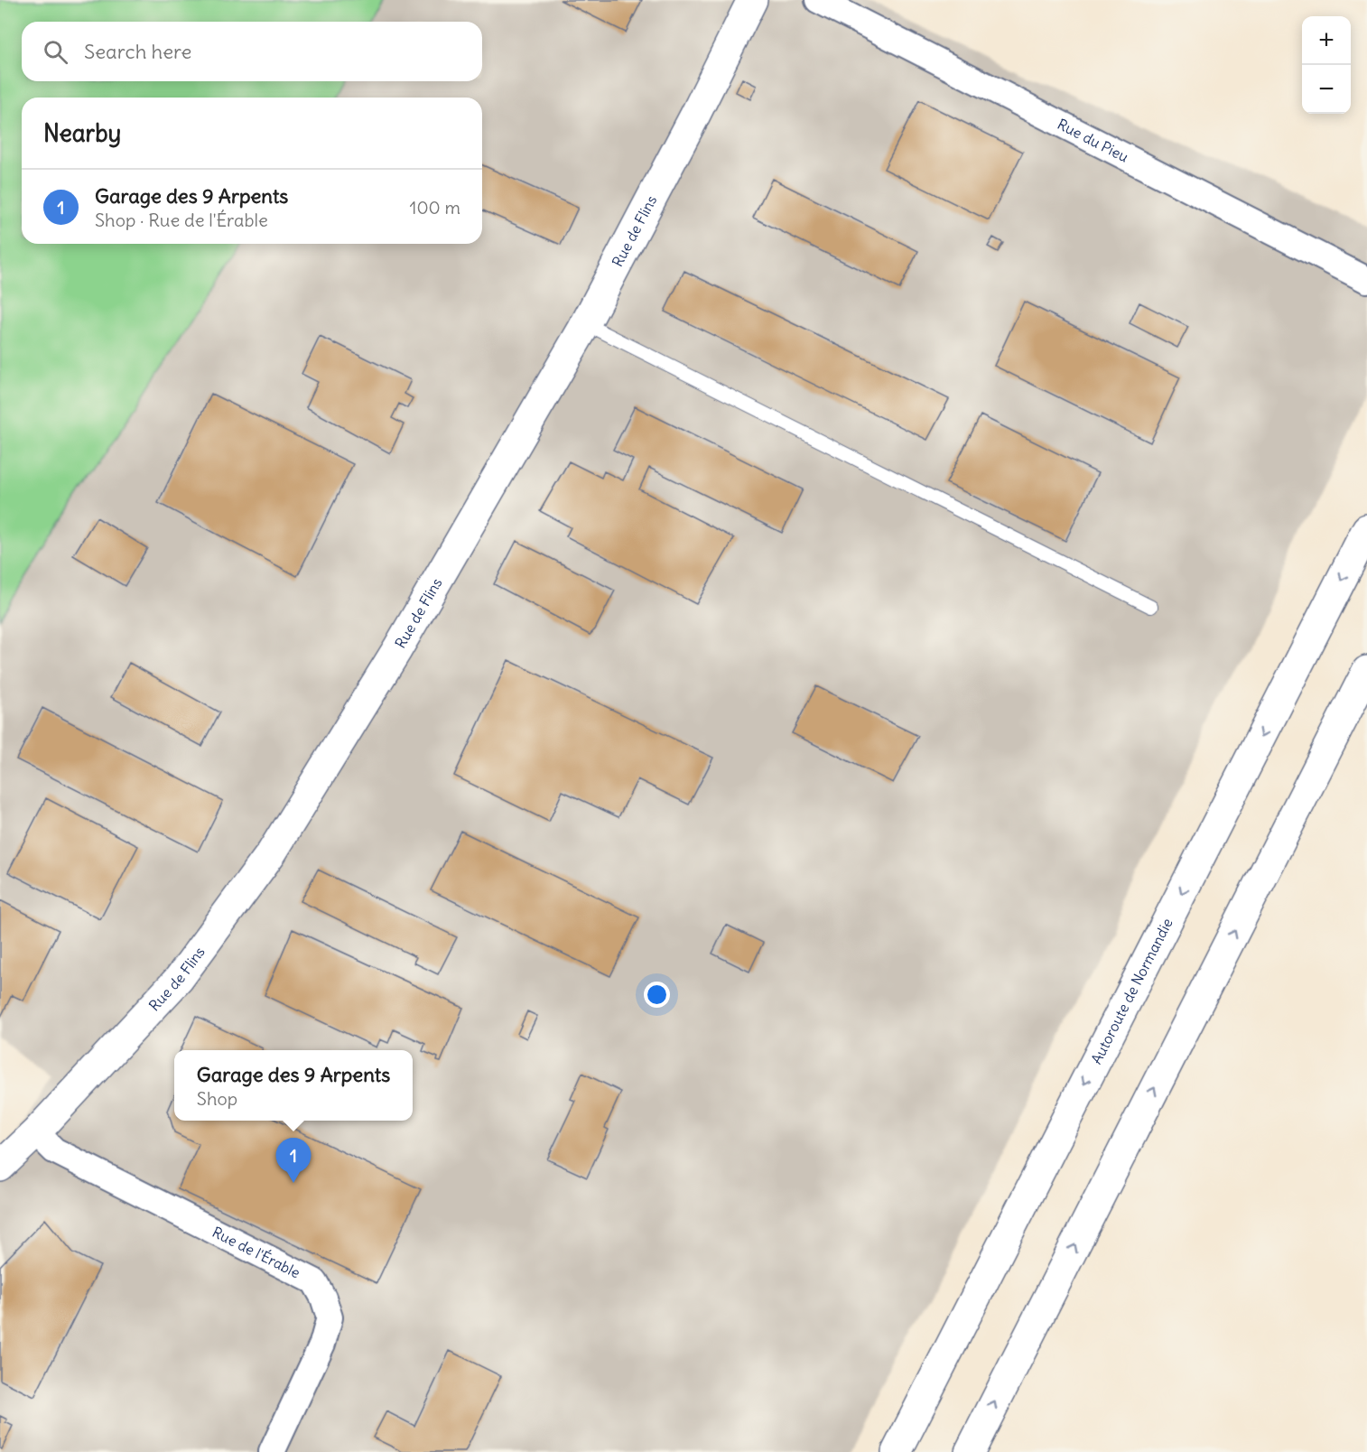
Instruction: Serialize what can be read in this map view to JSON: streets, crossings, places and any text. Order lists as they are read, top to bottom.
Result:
{
  "streets": {
    "main road": ["Rue de Flins", "Autoroute de Normandie"],
    "street": ["Rue du Pieu", "Rue de l'Érable"]
  },
  "crossings": [
    ["Rue de Flins", "Rue de l'Érable"]
  ],
  "page": {
    "map_buttons": ["+", "−"],
    "search": "Search here",
    "heading": "Nearby",
    "list": [
      {
        "mark": "1",
        "name": "Garage des 9 Arpents",
        "note": "Shop · Rue de l'Érable",
        "value": "100 m"
      }
    ],
    "popup": ["Garage des 9 Arpents", "Shop"],
    "pins": "1"
  }
}
